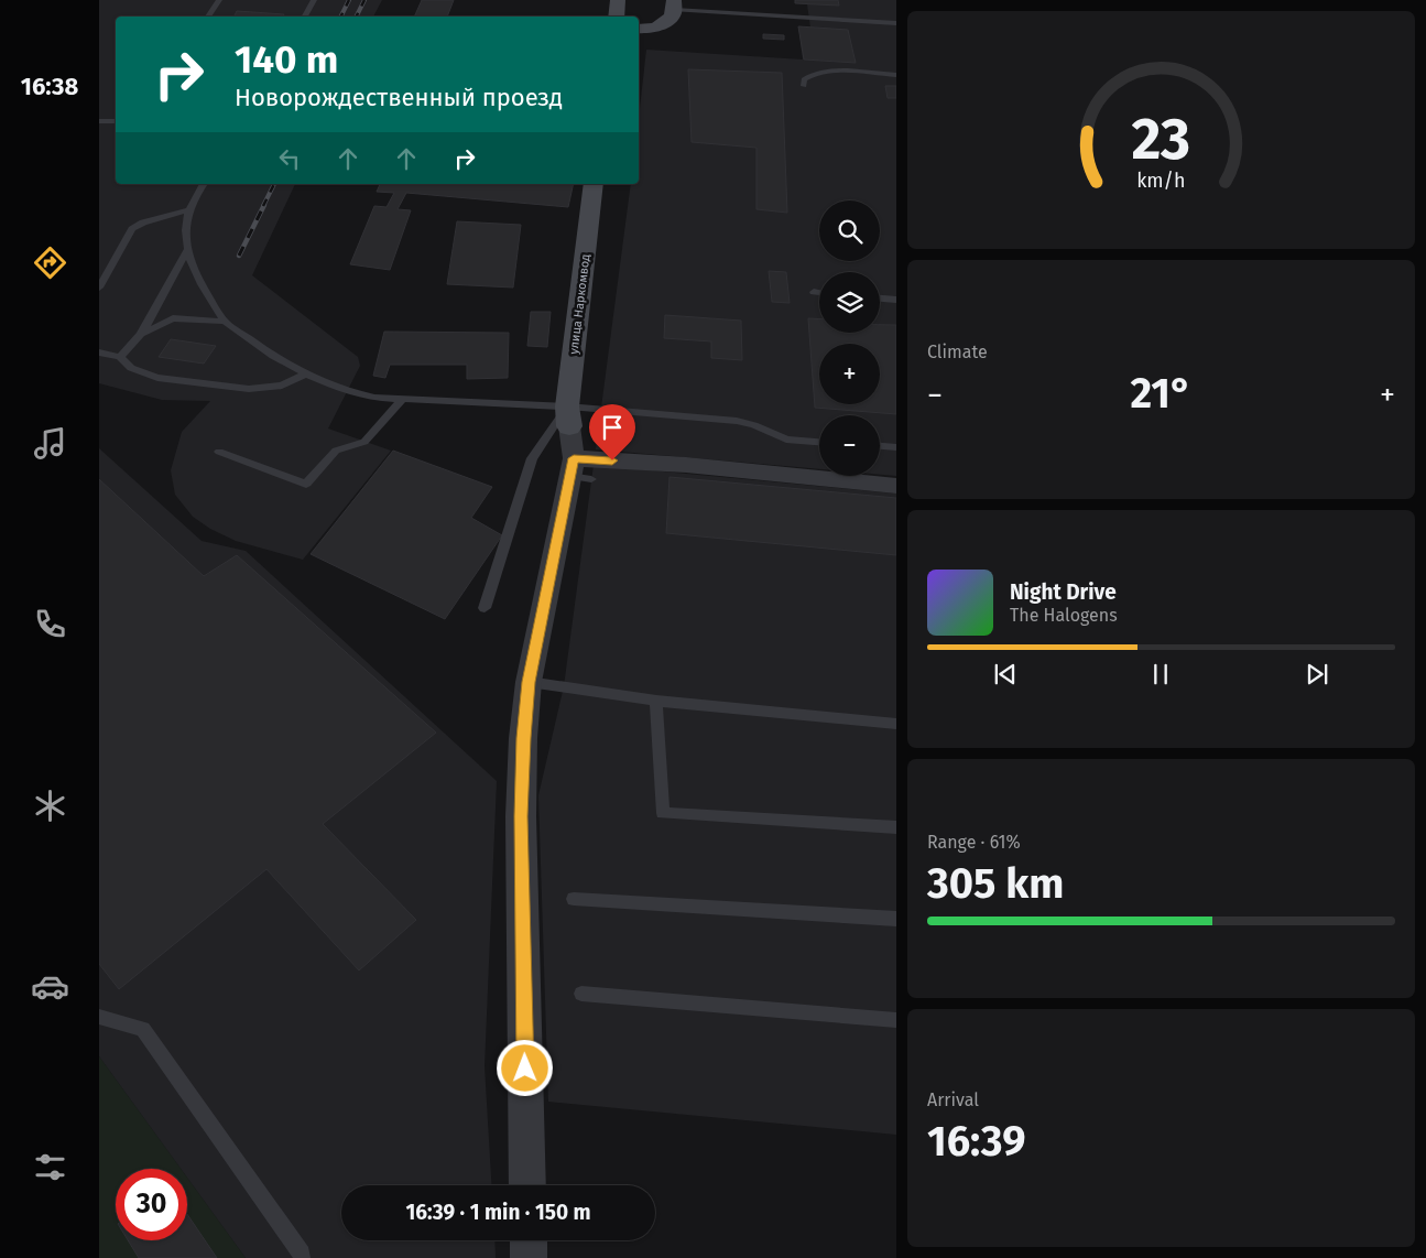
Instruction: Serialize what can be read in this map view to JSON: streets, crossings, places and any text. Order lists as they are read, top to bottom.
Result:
{
  "streets": {
    "street": ["улица Наркомвод"]
  },
  "page": {
    "tabs": "16:38",
    "turn": ["140 m", "Новорождественный проезд"],
    "map_buttons": ["+", "−"],
    "tile": [
      "Climate",
      ["Range · 61%", "305 km"],
      ["Arrival", "16:39"]
    ],
    "heat": ["−", "21°", "+"],
    "song": ["Night Drive", "The Halogens"],
    "limit": "30",
    "trip": "16:39 · 1 min · 150 m",
    "gauge": ["23", "km/h"]
  }
}
